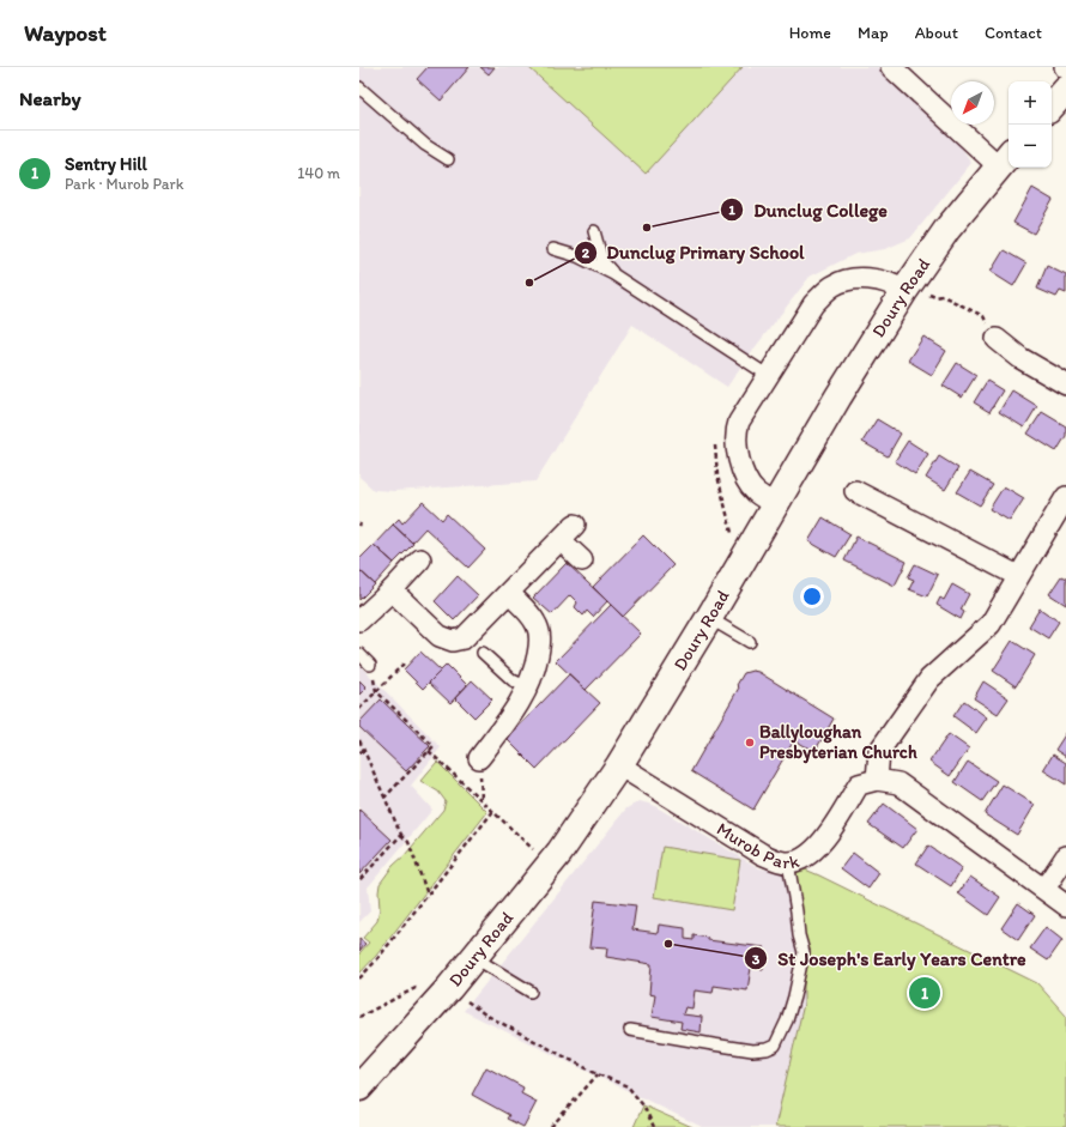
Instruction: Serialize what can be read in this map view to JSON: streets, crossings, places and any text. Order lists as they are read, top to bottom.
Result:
{
  "streets": {
    "street": ["Doury Road", "Murob Park"]
  },
  "crossings": [
    ["Doury Road", "Murob Park"]
  ],
  "places": [
    "Dunclug College",
    "Dunclug Primary School",
    "Ballyloughan Presbyterian Church",
    "St Joseph's Early Years Centre"
  ],
  "north": "bottom left",
  "page": {
    "header": "Waypost",
    "nav": [
      "Home",
      "Map",
      "About",
      "Contact"
    ],
    "heading": "Nearby",
    "map_buttons": ["+", "−"],
    "list": [
      {
        "mark": "1",
        "name": "Sentry Hill",
        "note": "Park · Murob Park",
        "value": "140 m"
      }
    ],
    "pins": "1"
  }
}
